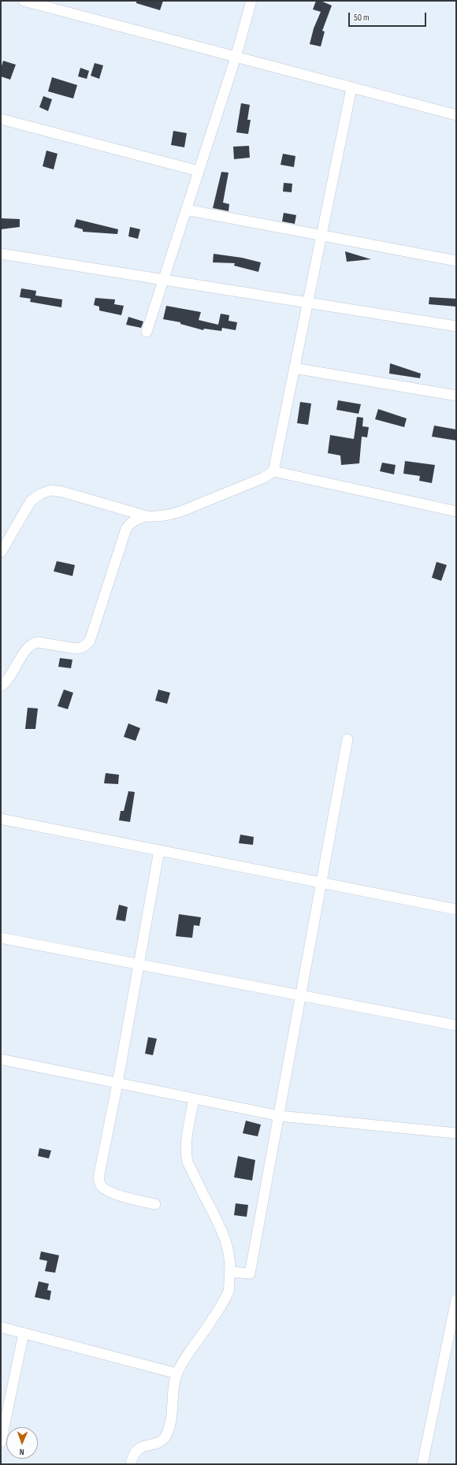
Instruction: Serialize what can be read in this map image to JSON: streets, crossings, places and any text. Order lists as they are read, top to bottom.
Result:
{
  "scale_bar": "50 m",
  "north": "bottom"
}
